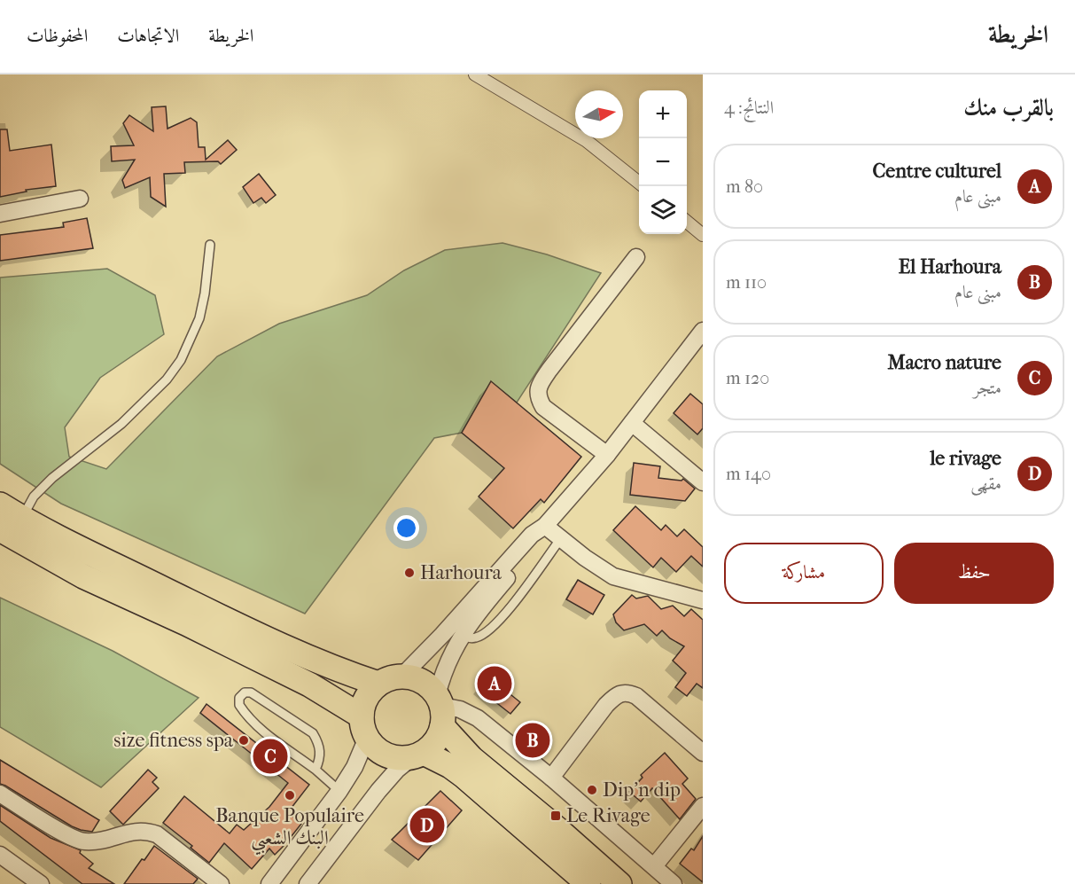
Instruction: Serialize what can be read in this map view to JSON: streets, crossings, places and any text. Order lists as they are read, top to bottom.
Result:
{
  "places": {
    "other": [
      "Harhoura",
      "size fitness spa",
      "Dip'n dip",
      "Banque Populaire البنك الشعبي"
    ],
    "transit": ["Le Rivage"]
  },
  "north": "right",
  "page": {
    "header": "الخريطة",
    "nav": ["الخريطة", "الاتجاهات", "المحفوظات"],
    "heading": ["بالقرب منك", "النتائج: 4"],
    "map_buttons": ["+", "−"],
    "list": [
      {
        "mark": "A",
        "name": "Centre culturel",
        "note": "مبنى عام",
        "value": "80 m"
      },
      {
        "mark": "B",
        "name": "El Harhoura",
        "note": "مبنى عام",
        "value": "110 m"
      },
      {
        "mark": "C",
        "name": "Macro nature",
        "note": "متجر",
        "value": "120 m"
      },
      {
        "mark": "D",
        "name": "le rivage",
        "note": "مقهى",
        "value": "140 m"
      }
    ],
    "buttons": ["حفظ", "مشاركة"],
    "pins": [
      "A",
      "B",
      "C",
      "D"
    ]
  }
}
